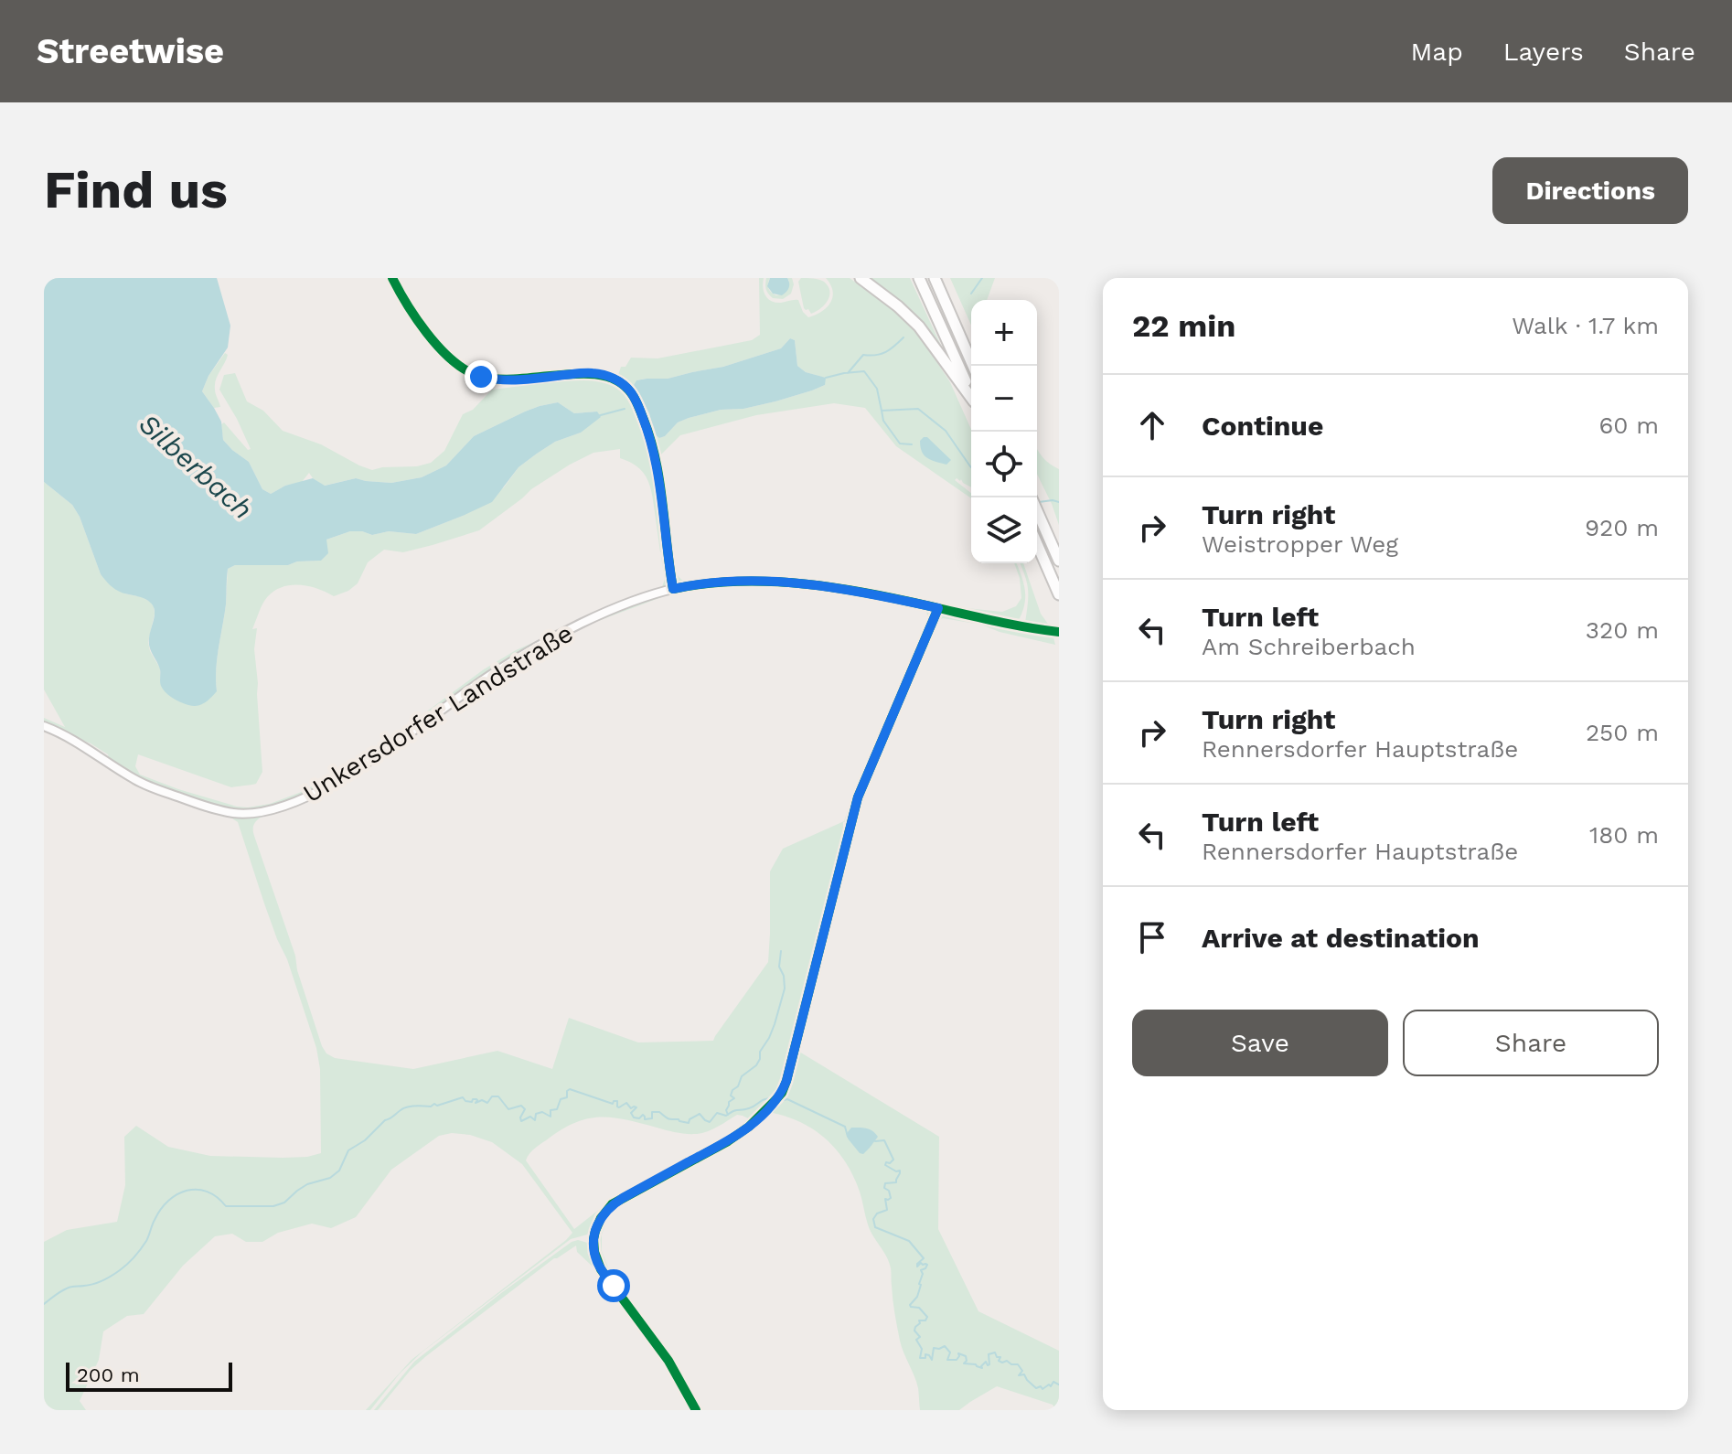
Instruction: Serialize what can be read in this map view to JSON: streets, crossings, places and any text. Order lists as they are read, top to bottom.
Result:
{
  "streets": {
    "street": ["Unkersdorfer Landstraße"]
  },
  "water": ["Silberbach"],
  "scale_bar": "200 m",
  "page": {
    "header": "Streetwise",
    "nav": ["Map", "Layers", "Share"],
    "buttons": [
      "Directions",
      ["Save", "Share"]
    ],
    "title": "Find us",
    "heading": ["22 min", "Walk · 1.7 km"],
    "map_buttons": ["+", "−"],
    "list": [
      ["Continue", "60 m"],
      ["Turn right", "Weistropper Weg", "920 m"],
      ["Turn left", "Am Schreiberbach", "320 m"],
      ["Turn right", "Rennersdorfer Hauptstraße", "250 m"],
      ["Turn left", "Rennersdorfer Hauptstraße", "180 m"],
      "Arrive at destination"
    ],
    "scale": "200 m"
  }
}
